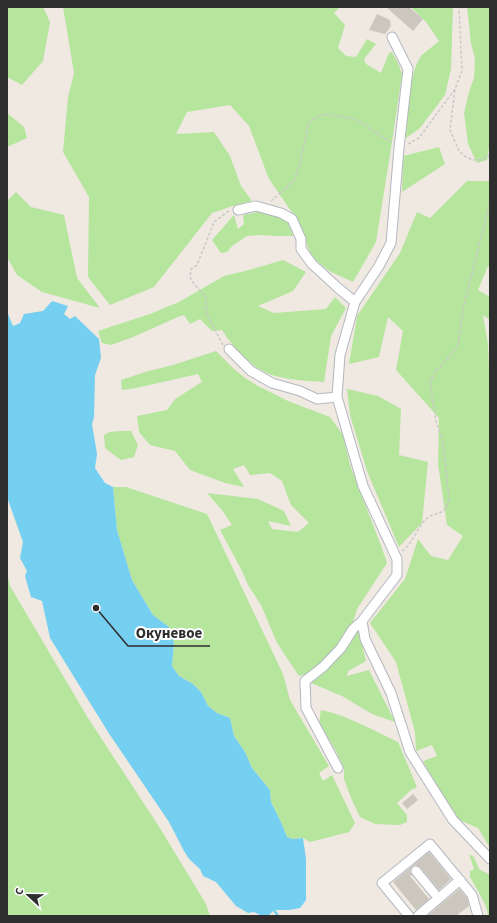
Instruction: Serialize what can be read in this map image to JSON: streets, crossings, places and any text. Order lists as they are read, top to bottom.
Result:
{
  "places": ["Окуневое"],
  "north": "left"
}
